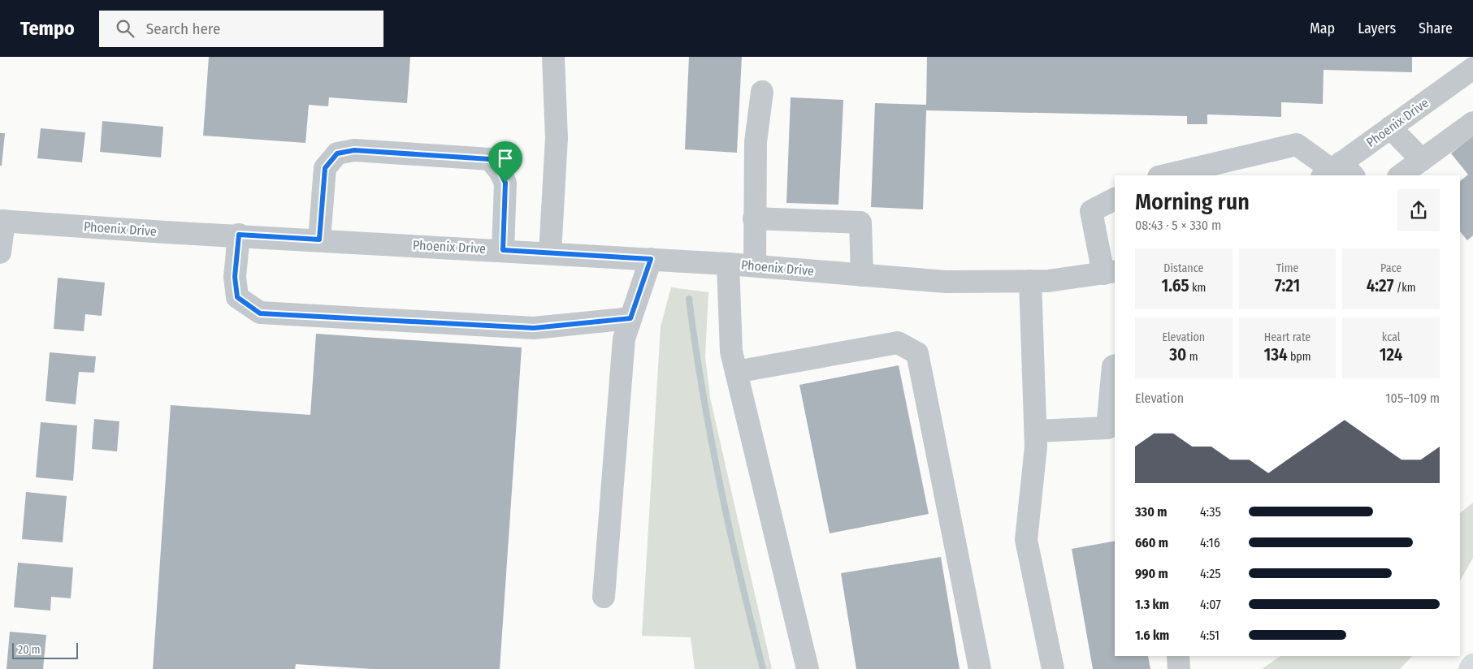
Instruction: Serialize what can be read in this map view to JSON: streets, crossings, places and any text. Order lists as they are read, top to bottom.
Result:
{
  "streets": {
    "street": ["Phoenix Drive"]
  },
  "scale_bar": "20 m",
  "page": {
    "header": "Tempo",
    "search": "Search here",
    "nav": ["Map", "Layers", "Share"],
    "heading": ["Morning run", "08:43 · 5 × 330 m"],
    "stats": [
      ["Distance", "1.65 km"],
      ["Time", "7:21"],
      ["Pace", "4:27 /km"],
      ["Elevation", "30 m"],
      ["Heart rate", "134 bpm"],
      ["kcal", "124"]
    ],
    "chart": ["Elevation", "105–109 m"],
    "list": [
      {
        "name": "330 m",
        "note": "4:35"
      },
      {
        "name": "660 m",
        "note": "4:16"
      },
      {
        "name": "990 m",
        "note": "4:25"
      },
      {
        "name": "1.3 km",
        "note": "4:07"
      },
      {
        "name": "1.6 km",
        "note": "4:51"
      }
    ],
    "scale": "20 m"
  }
}
